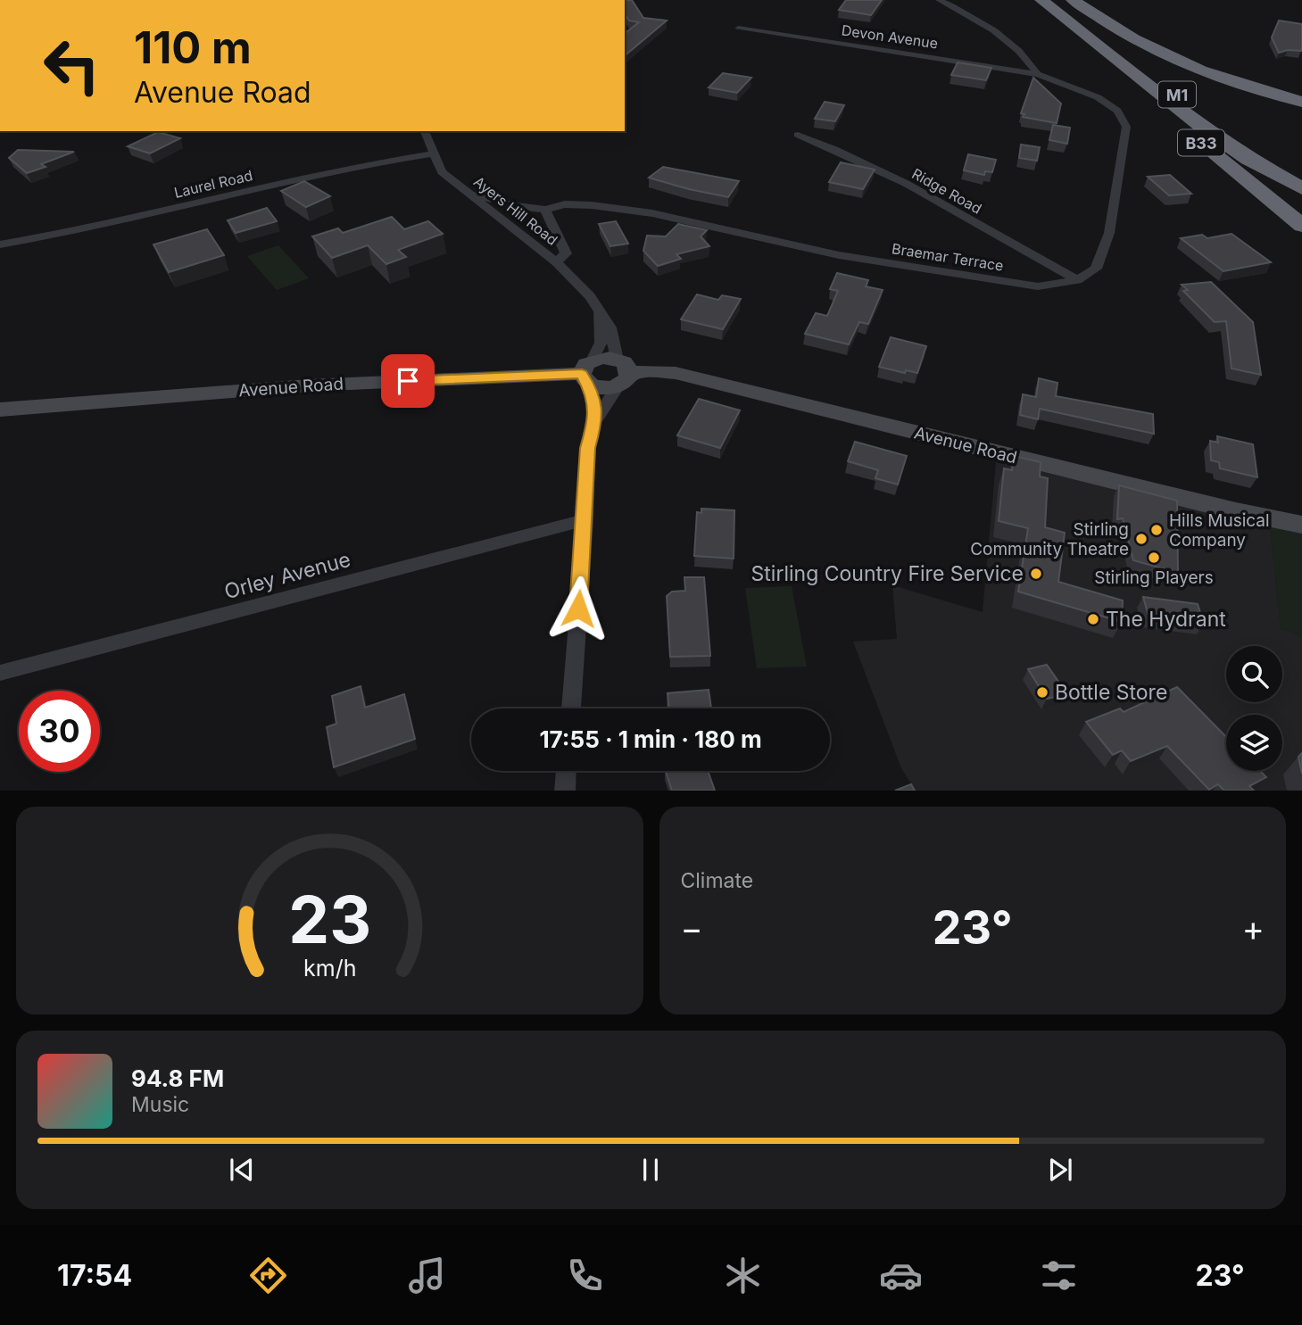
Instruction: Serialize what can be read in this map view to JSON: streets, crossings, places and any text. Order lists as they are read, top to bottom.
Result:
{
  "streets": {
    "highway": ["M1", "B33"],
    "street": [
      "Devon Avenue",
      "Laurel Road",
      "Ridge Road",
      "Ayers Hill Road",
      "Braemar Terrace",
      "Avenue Road",
      "Orley Avenue"
    ]
  },
  "crossings": [
    ["M1", "B33"],
    ["Laurel Road", "Ayers Hill Road"],
    ["Ridge Road", "Braemar Terrace"],
    ["Ayers Hill Road", "Braemar Terrace"],
    ["Ayers Hill Road", "Avenue Road"]
  ],
  "places": [
    "Hills Musical Company",
    "Stirling Community Theatre",
    "Stirling Players",
    "Stirling Country Fire Service",
    "The Hydrant",
    "Bottle Store"
  ],
  "page": {
    "turn": ["110 m", "Avenue Road"],
    "limit": "30",
    "trip": "17:55 · 1 min · 180 m",
    "tile": "Climate",
    "heat": ["−", "23°", "+"],
    "song": ["94.8 FM", "Music"],
    "tabs": ["17:54", "23°"],
    "gauge": ["23", "km/h"]
  }
}
